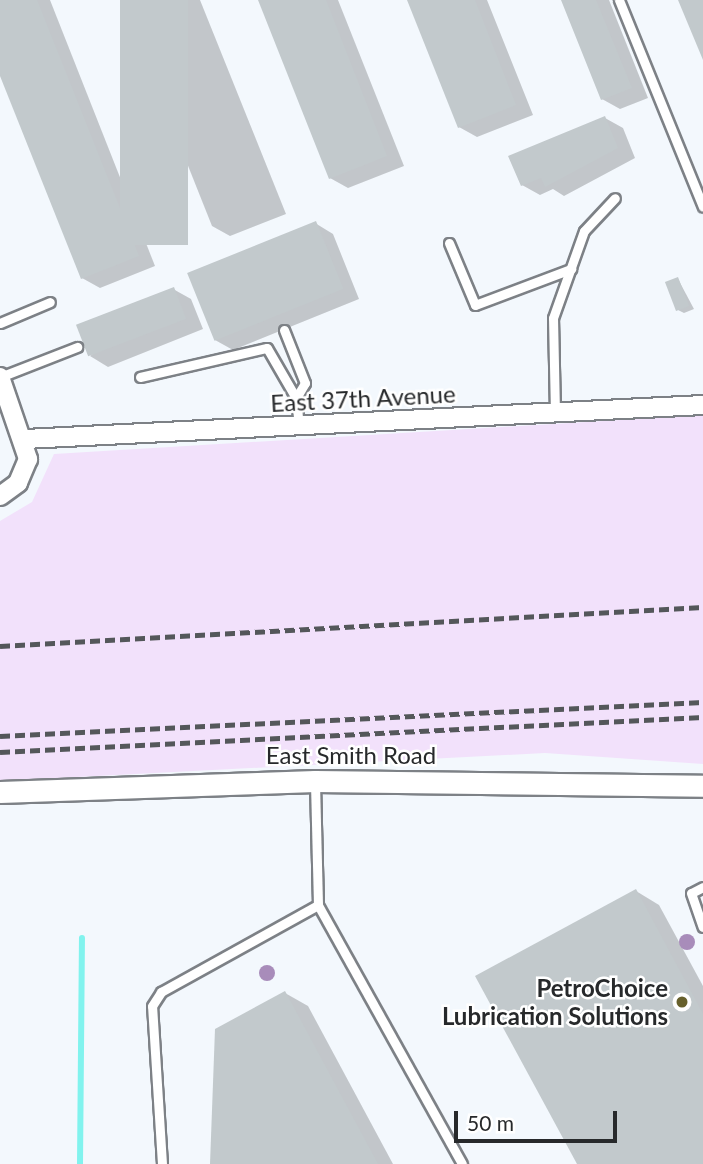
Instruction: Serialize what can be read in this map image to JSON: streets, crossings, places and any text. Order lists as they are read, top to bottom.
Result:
{
  "streets": {
    "street": ["East 37th Avenue", "East Smith Road"]
  },
  "places": ["PetroChoice Lubrication Solutions"],
  "scale_bar": "50 m"
}
